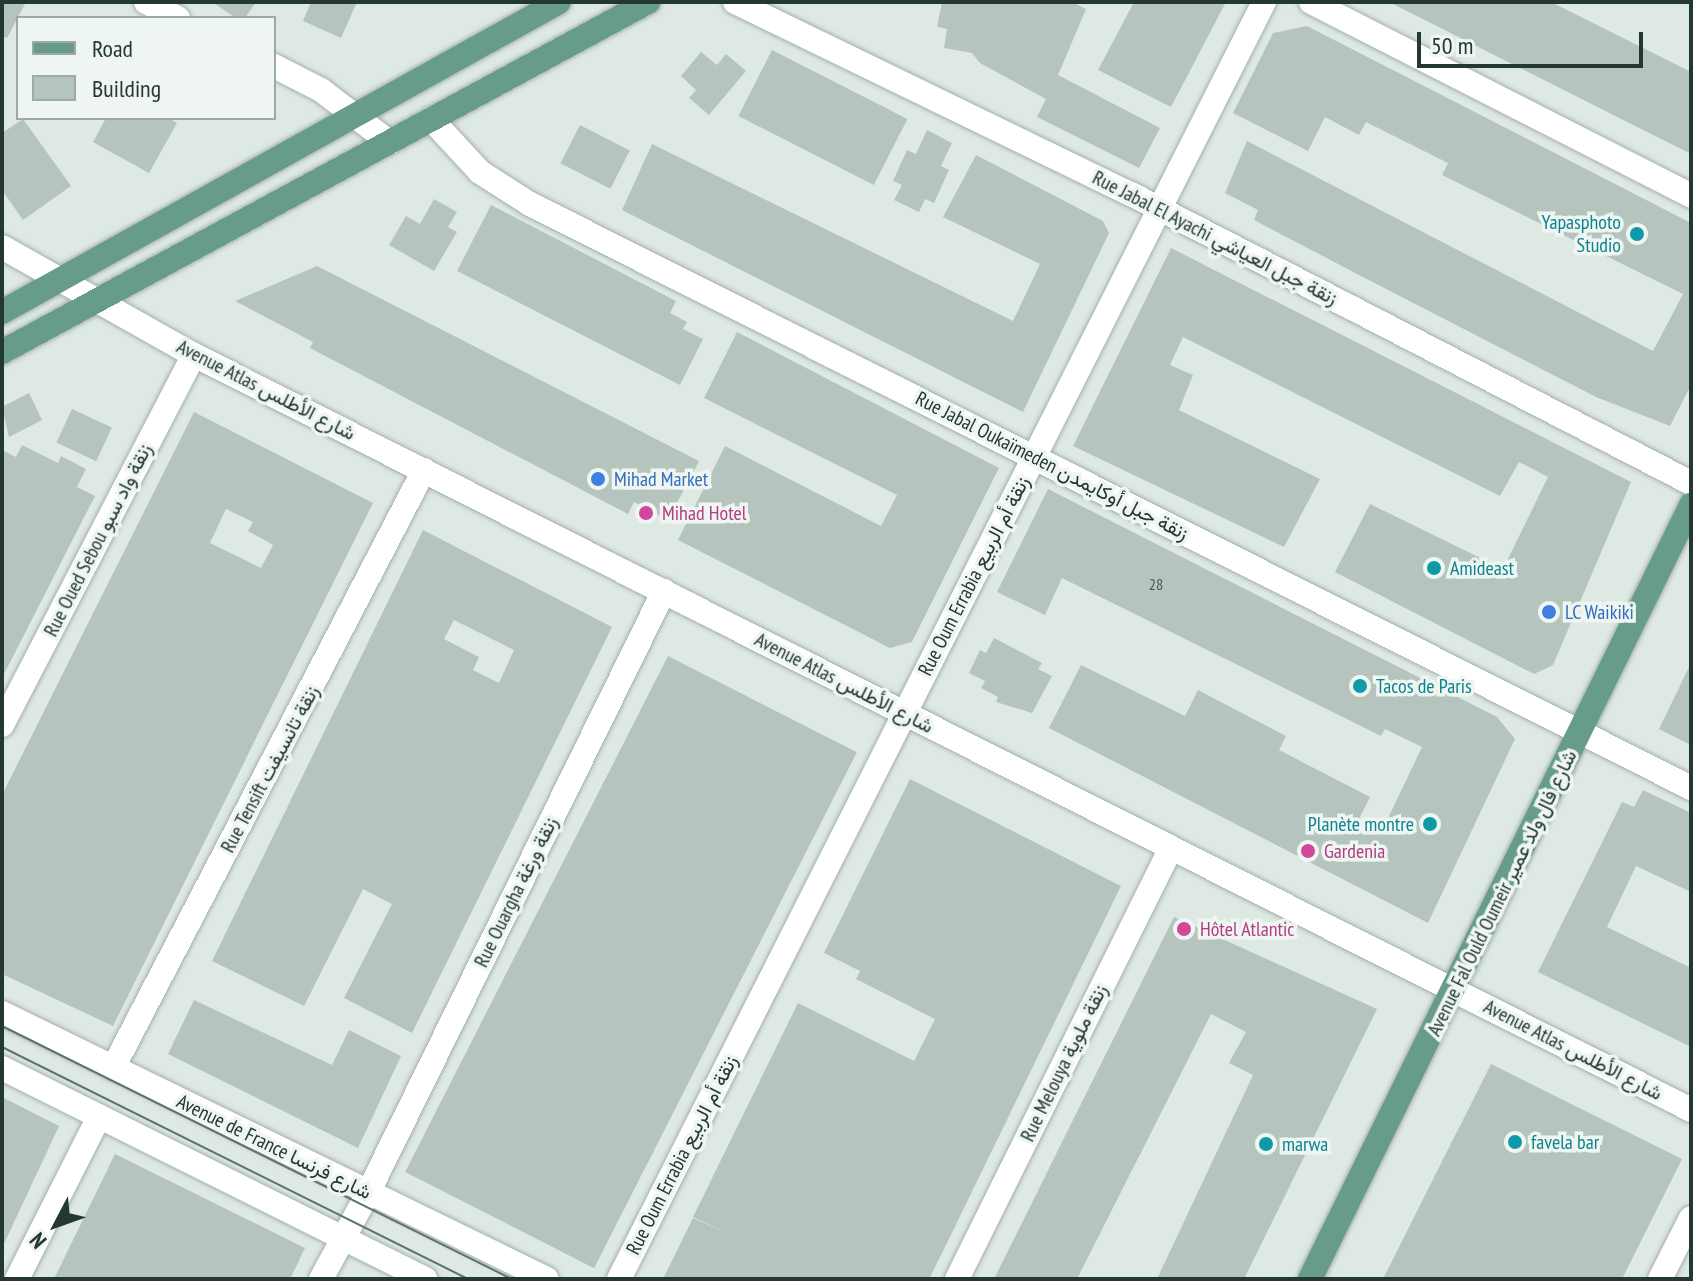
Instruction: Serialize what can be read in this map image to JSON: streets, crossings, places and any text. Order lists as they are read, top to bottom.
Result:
{
  "streets": {
    "main road": ["Avenue Fal Ould Oumeir شارع فال ولد عمير"],
    "street": [
      "Rue Jabal El Ayachi زنقة جبل العياشي",
      "Avenue Atlas شارع الأطلس",
      "Rue Jabal Oukaïmeden زنقة جبل أوكايمدن",
      "Rue Oued Sebou زنقة واد سبو",
      "Rue Oum Errabia زنقة أم الربيع",
      "Rue Tensift زنقة تانسيفت",
      "Rue Ouargha زنقة ورغة",
      "Rue Melouya زنقة ملوية",
      "Avenue de France شارع فرنسا"
    ]
  },
  "crossings": [
    ["Rue Jabal El Ayachi زنقة جبل العياشي", "Rue Oum Errabia زنقة أم الربيع"],
    ["Avenue Atlas شارع الأطلس", "Rue Oued Sebou زنقة واد سبو"],
    ["Avenue Atlas شارع الأطلس", "Rue Oum Errabia زنقة أم الربيع"],
    ["Avenue Atlas شارع الأطلس", "Rue Tensift زنقة تانسيفت"],
    ["Avenue Atlas شارع الأطلس", "Rue Ouargha زنقة ورغة"],
    ["Avenue Atlas شارع الأطلس", "Avenue Fal Ould Oumeir شارع فال ولد عمير"],
    ["Avenue Atlas شارع الأطلس", "Rue Melouya زنقة ملوية"],
    ["Rue Jabal Oukaïmeden زنقة جبل أوكايمدن", "Rue Oum Errabia زنقة أم الربيع"],
    ["Rue Jabal Oukaïmeden زنقة جبل أوكايمدن", "Avenue Fal Ould Oumeir شارع فال ولد عمير"],
    ["Rue Tensift زنقة تانسيفت", "Avenue de France شارع فرنسا"],
    ["Rue Ouargha زنقة ورغة", "Avenue de France شارع فرنسا"]
  ],
  "places": [
    "Yapasphoto Studio",
    "Mihad Market",
    "Mihad Hotel",
    "Amideast",
    "LC Waikiki",
    "Tacos de Paris",
    "Planète montre",
    "Gardenia",
    "Hôtel Atlantic",
    "favela bar",
    "marwa"
  ],
  "house_numbers": ["28"],
  "legend": ["Road", "Building"],
  "scale_bar": "50 m",
  "north": "bottom left"
}
